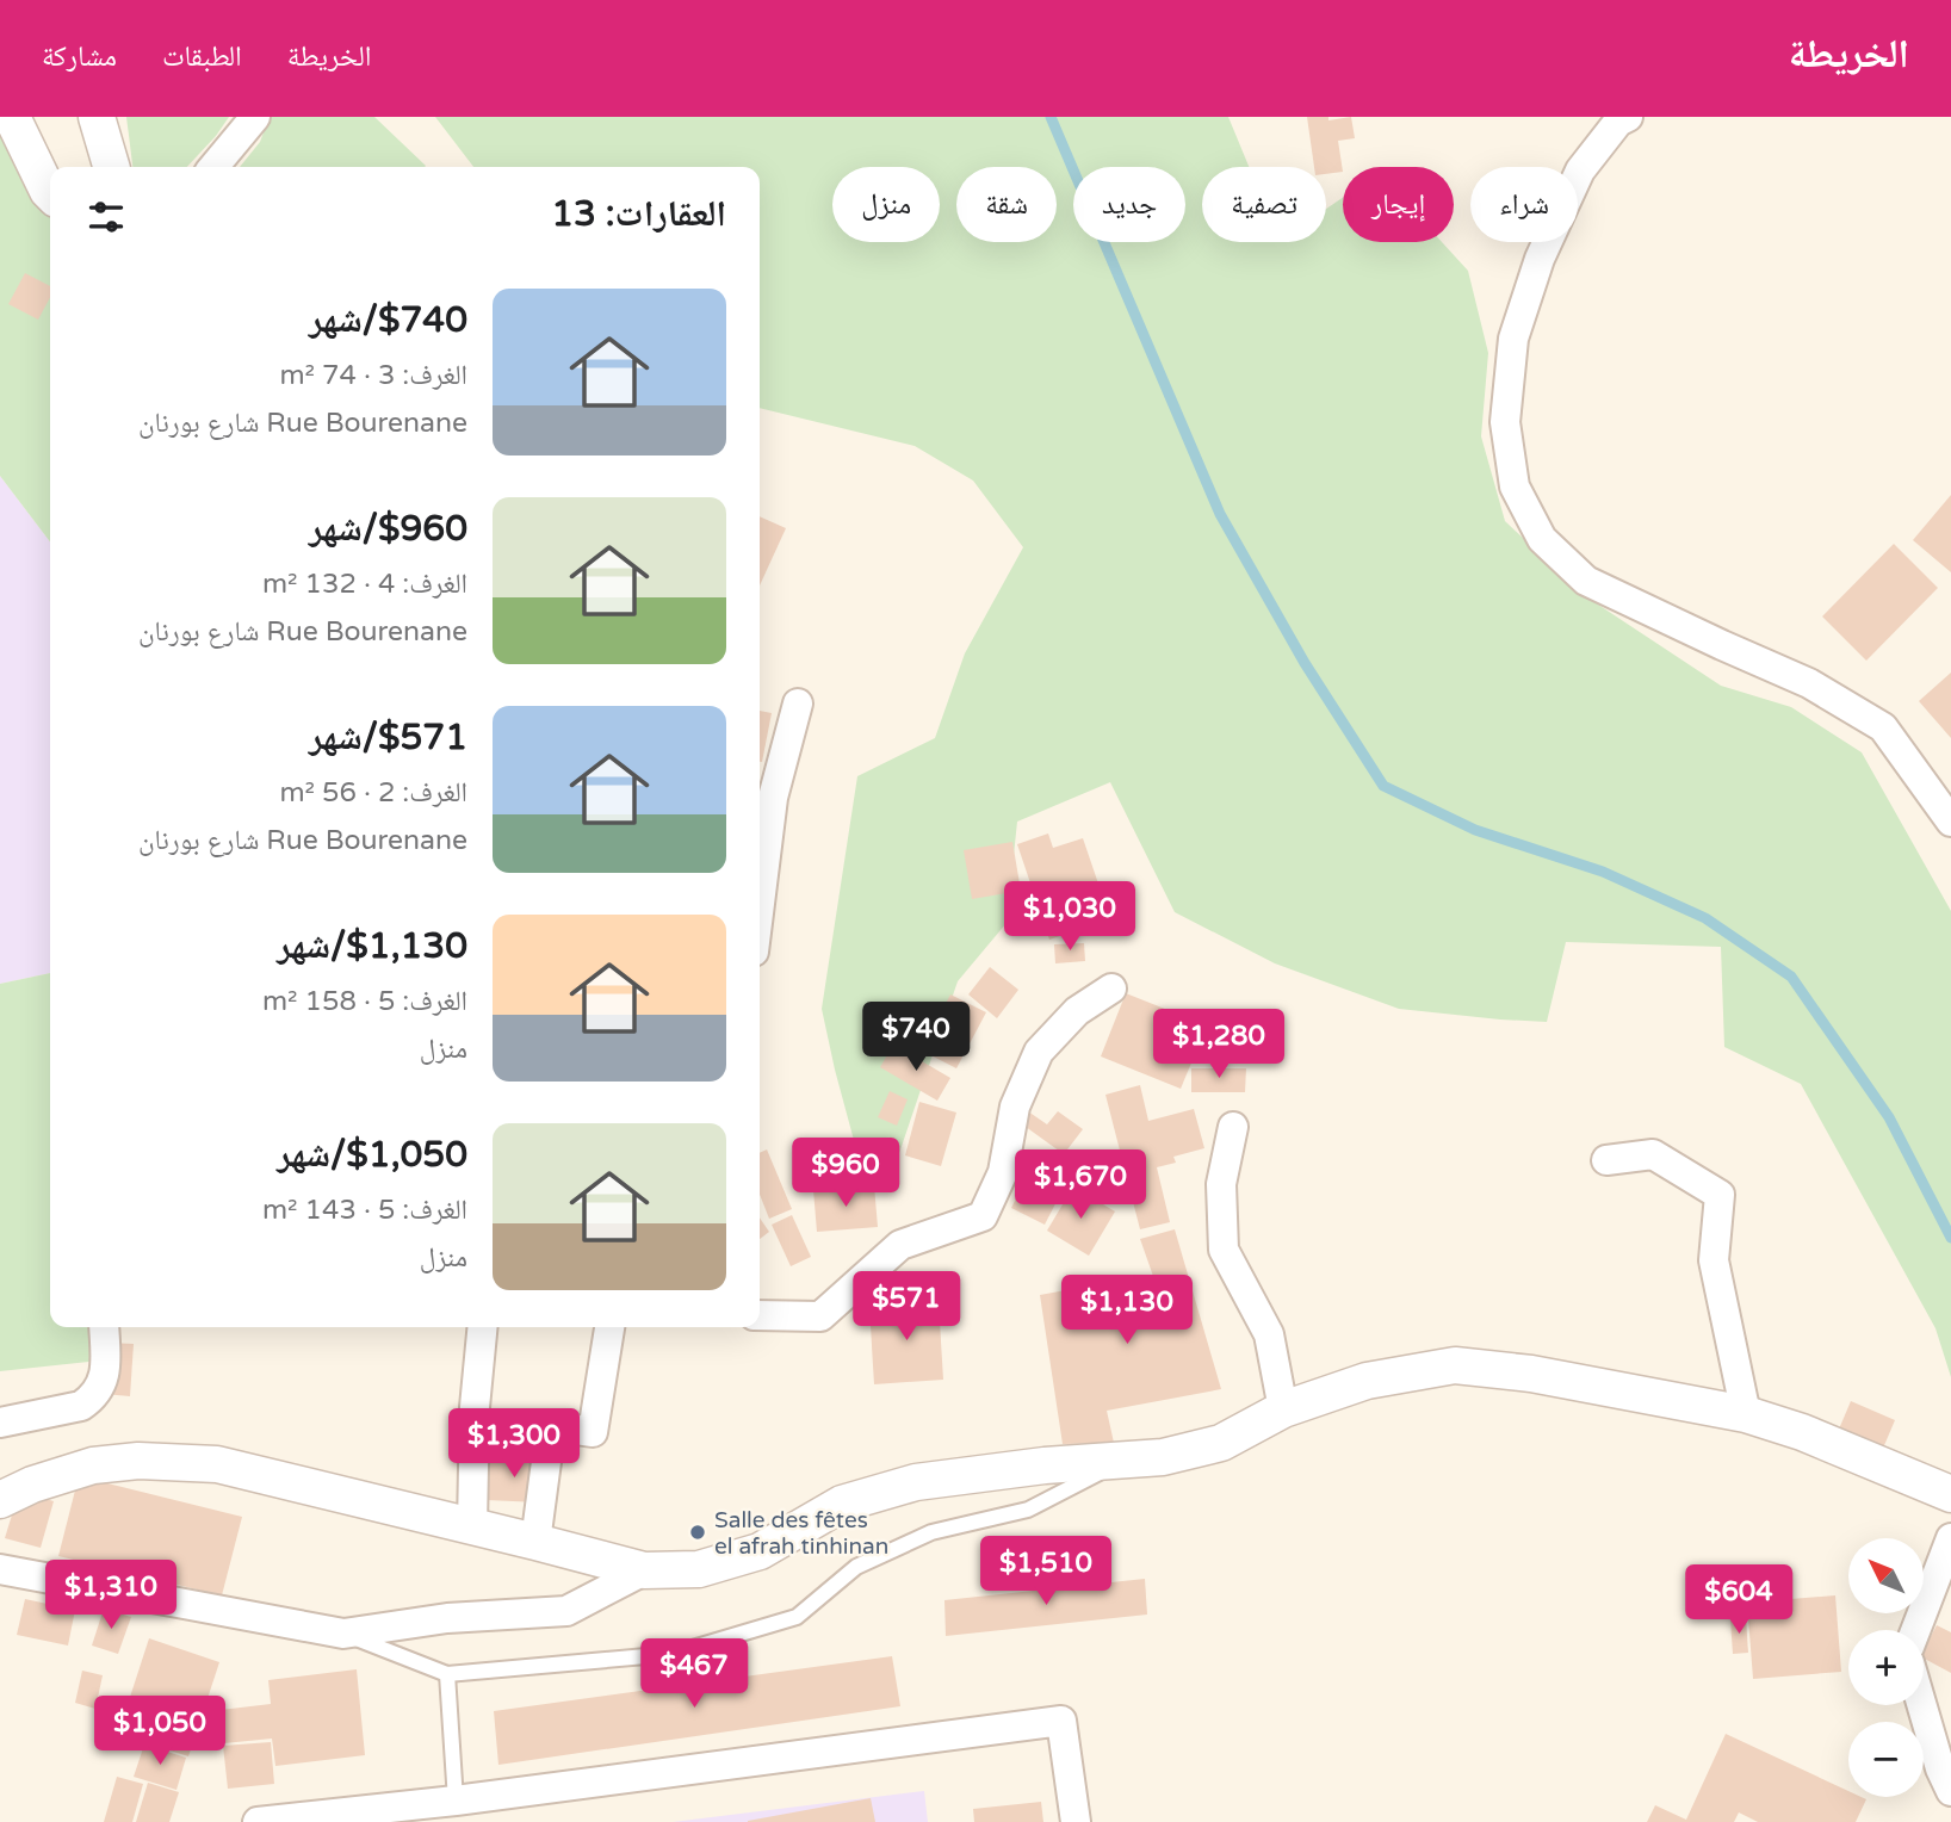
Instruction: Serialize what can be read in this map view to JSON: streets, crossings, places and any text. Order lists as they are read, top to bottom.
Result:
{
  "places": ["Salle des fêtes el afrah tinhinan"],
  "north": "top left",
  "page": {
    "header": "الخريطة",
    "nav": ["الخريطة", "الطبقات", "مشاركة"],
    "chip": [
      "شراء",
      "إيجار",
      "تصفية",
      "جديد",
      "شقة",
      "منزل"
    ],
    "heading": "العقارات: 13",
    "list": [
      {
        "name": "$740/شهر",
        "note": "الغرف: 3 · 74 m² · Rue Bourenane شارع بورنان"
      },
      {
        "name": "$960/شهر",
        "note": "الغرف: 4 · 132 m² · Rue Bourenane شارع بورنان"
      },
      {
        "name": "$571/شهر",
        "note": "الغرف: 2 · 56 m² · Rue Bourenane شارع بورنان"
      },
      {
        "name": "$1,130/شهر",
        "note": "الغرف: 5 · 158 m² · منزل"
      },
      {
        "name": "$1,050/شهر",
        "note": "الغرف: 5 · 143 m² · منزل"
      }
    ],
    "price": [
      "$1,030",
      "$740",
      "$1,280",
      "$960",
      "$1,670",
      "$571",
      "$1,130",
      "$1,300",
      "$1,510",
      "$1,310",
      "$604",
      "$467",
      "$1,050"
    ],
    "map_buttons": ["+", "−"]
  }
}
